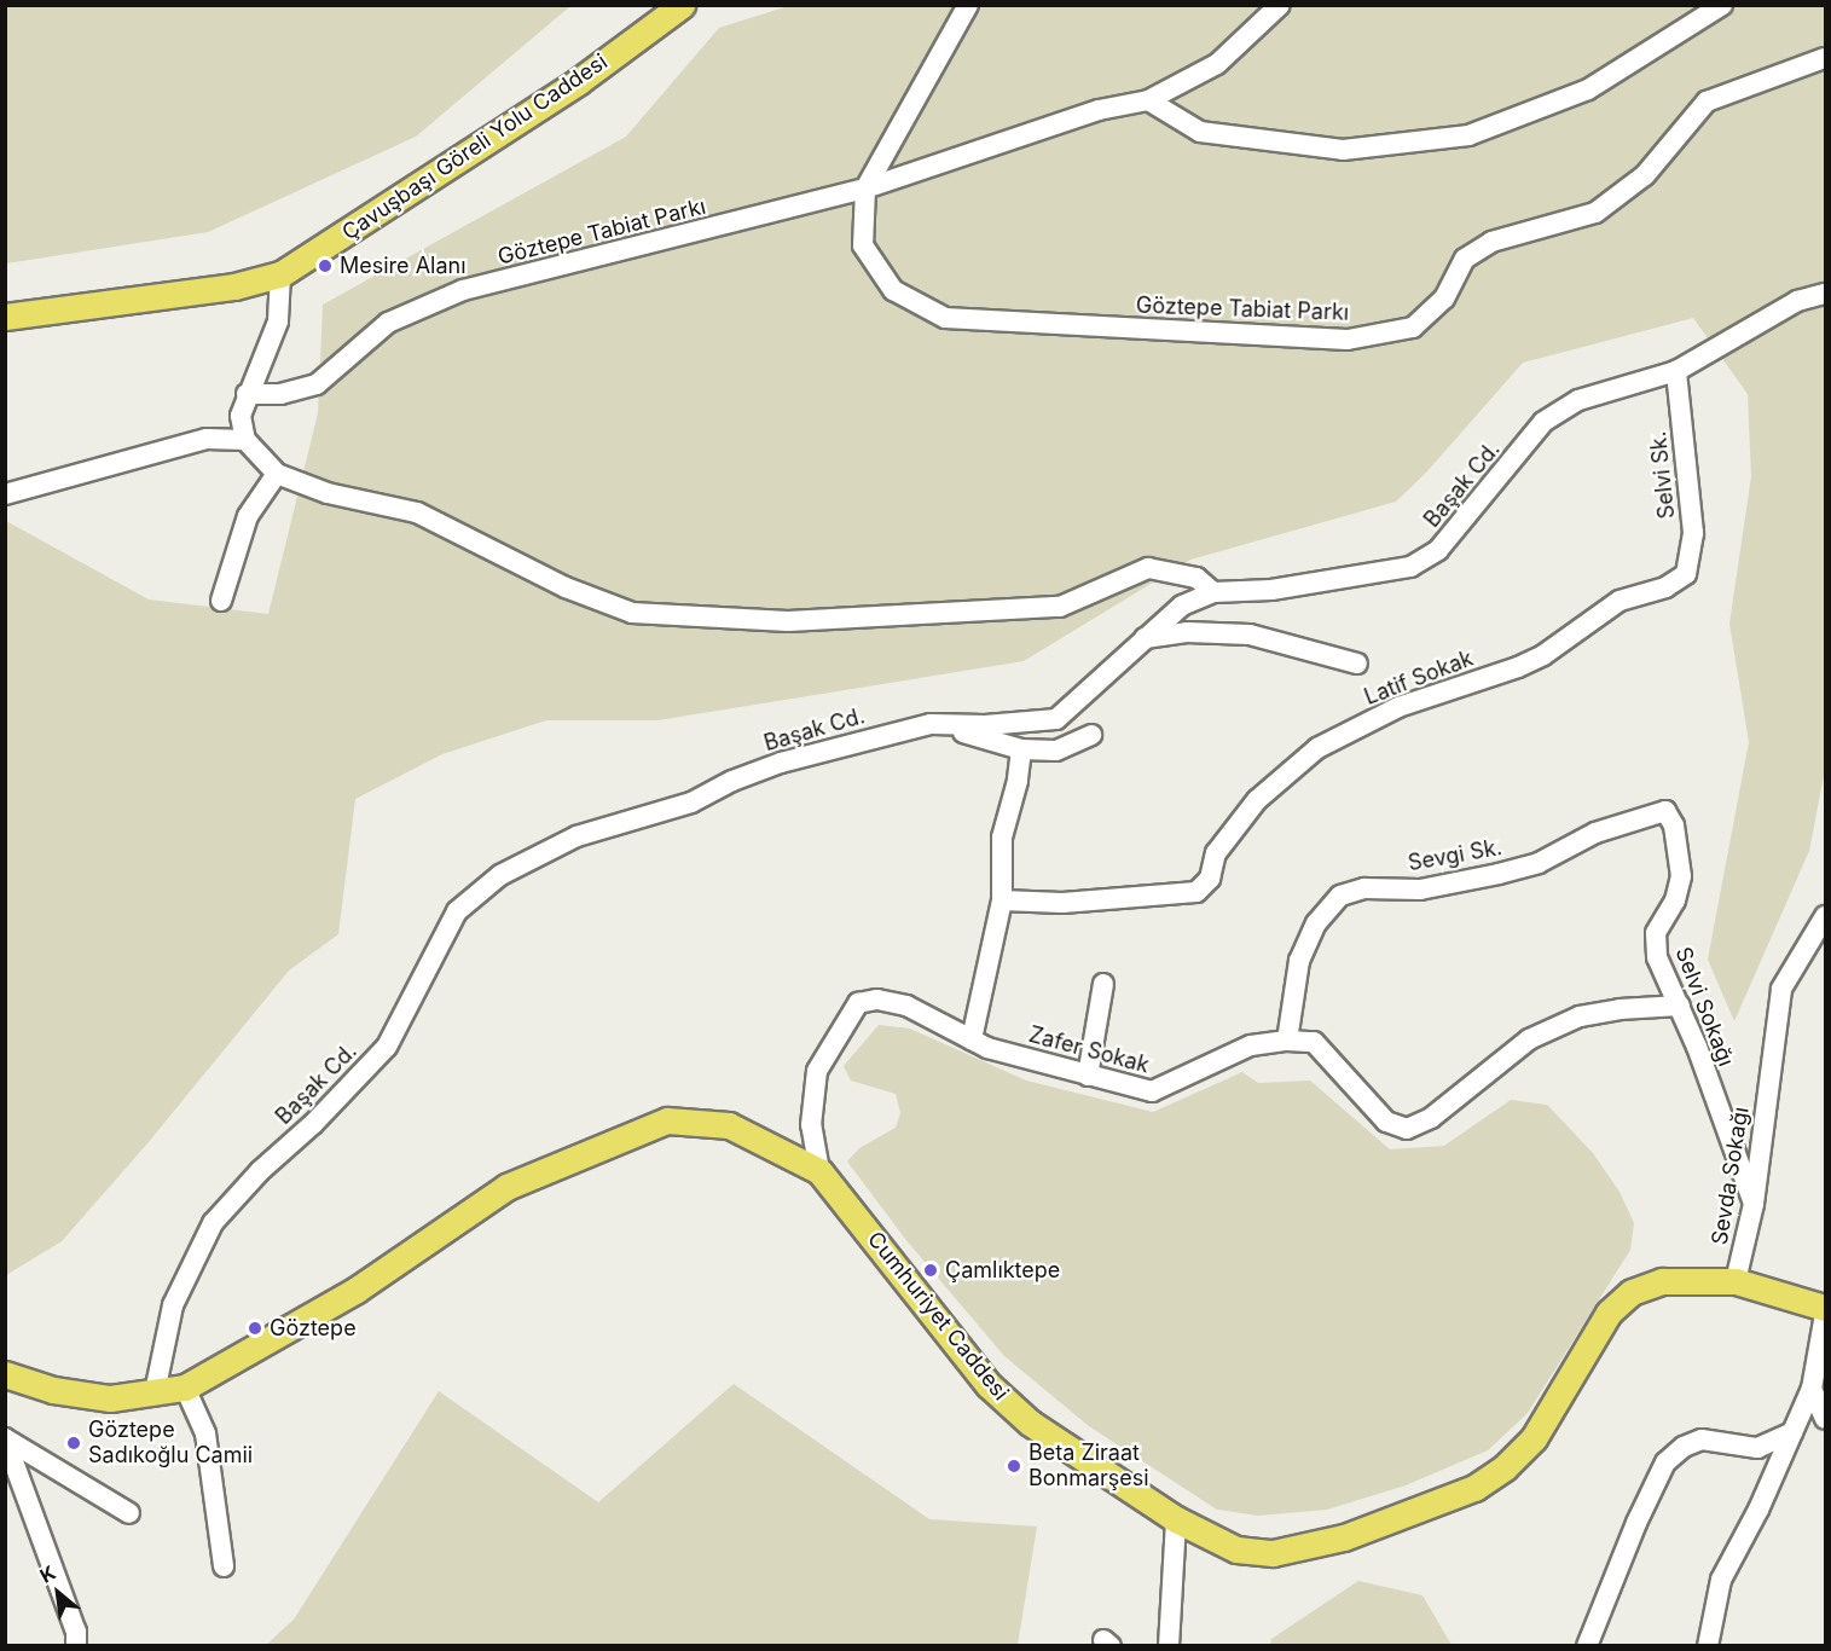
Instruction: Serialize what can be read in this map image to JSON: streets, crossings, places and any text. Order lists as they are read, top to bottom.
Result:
{
  "streets": {
    "main road": ["Çavuşbaşı Göreli Yolu Caddesi", "Cumhuriyet Caddesi"],
    "street": [
      "Göztepe Tabiat Parkı",
      "Selvi Sk.",
      "Başak Cd.",
      "Latif Sokak",
      "Sevgi Sk.",
      "Selvi Sokağı",
      "Zafer Sokak",
      "Sevda Sokağı"
    ]
  },
  "crossings": [
    ["Selvi Sk.", "Başak Cd."],
    ["Selvi Sk.", "Latif Sokak"],
    ["Başak Cd.", "Cumhuriyet Caddesi"],
    ["Sevgi Sk.", "Selvi Sokağı"],
    ["Sevgi Sk.", "Zafer Sokak"],
    ["Selvi Sokağı", "Zafer Sokak"],
    ["Selvi Sokağı", "Sevda Sokağı"],
    ["Zafer Sokak", "Cumhuriyet Caddesi"],
    ["Sevda Sokağı", "Cumhuriyet Caddesi"]
  ],
  "places": [
    "Mesire Alanı",
    "Çamlıktepe",
    "Göztepe",
    "Göztepe Sadıkoğlu Camii",
    "Beta Ziraat Bonmarşesi"
  ],
  "north": "top left"
}
